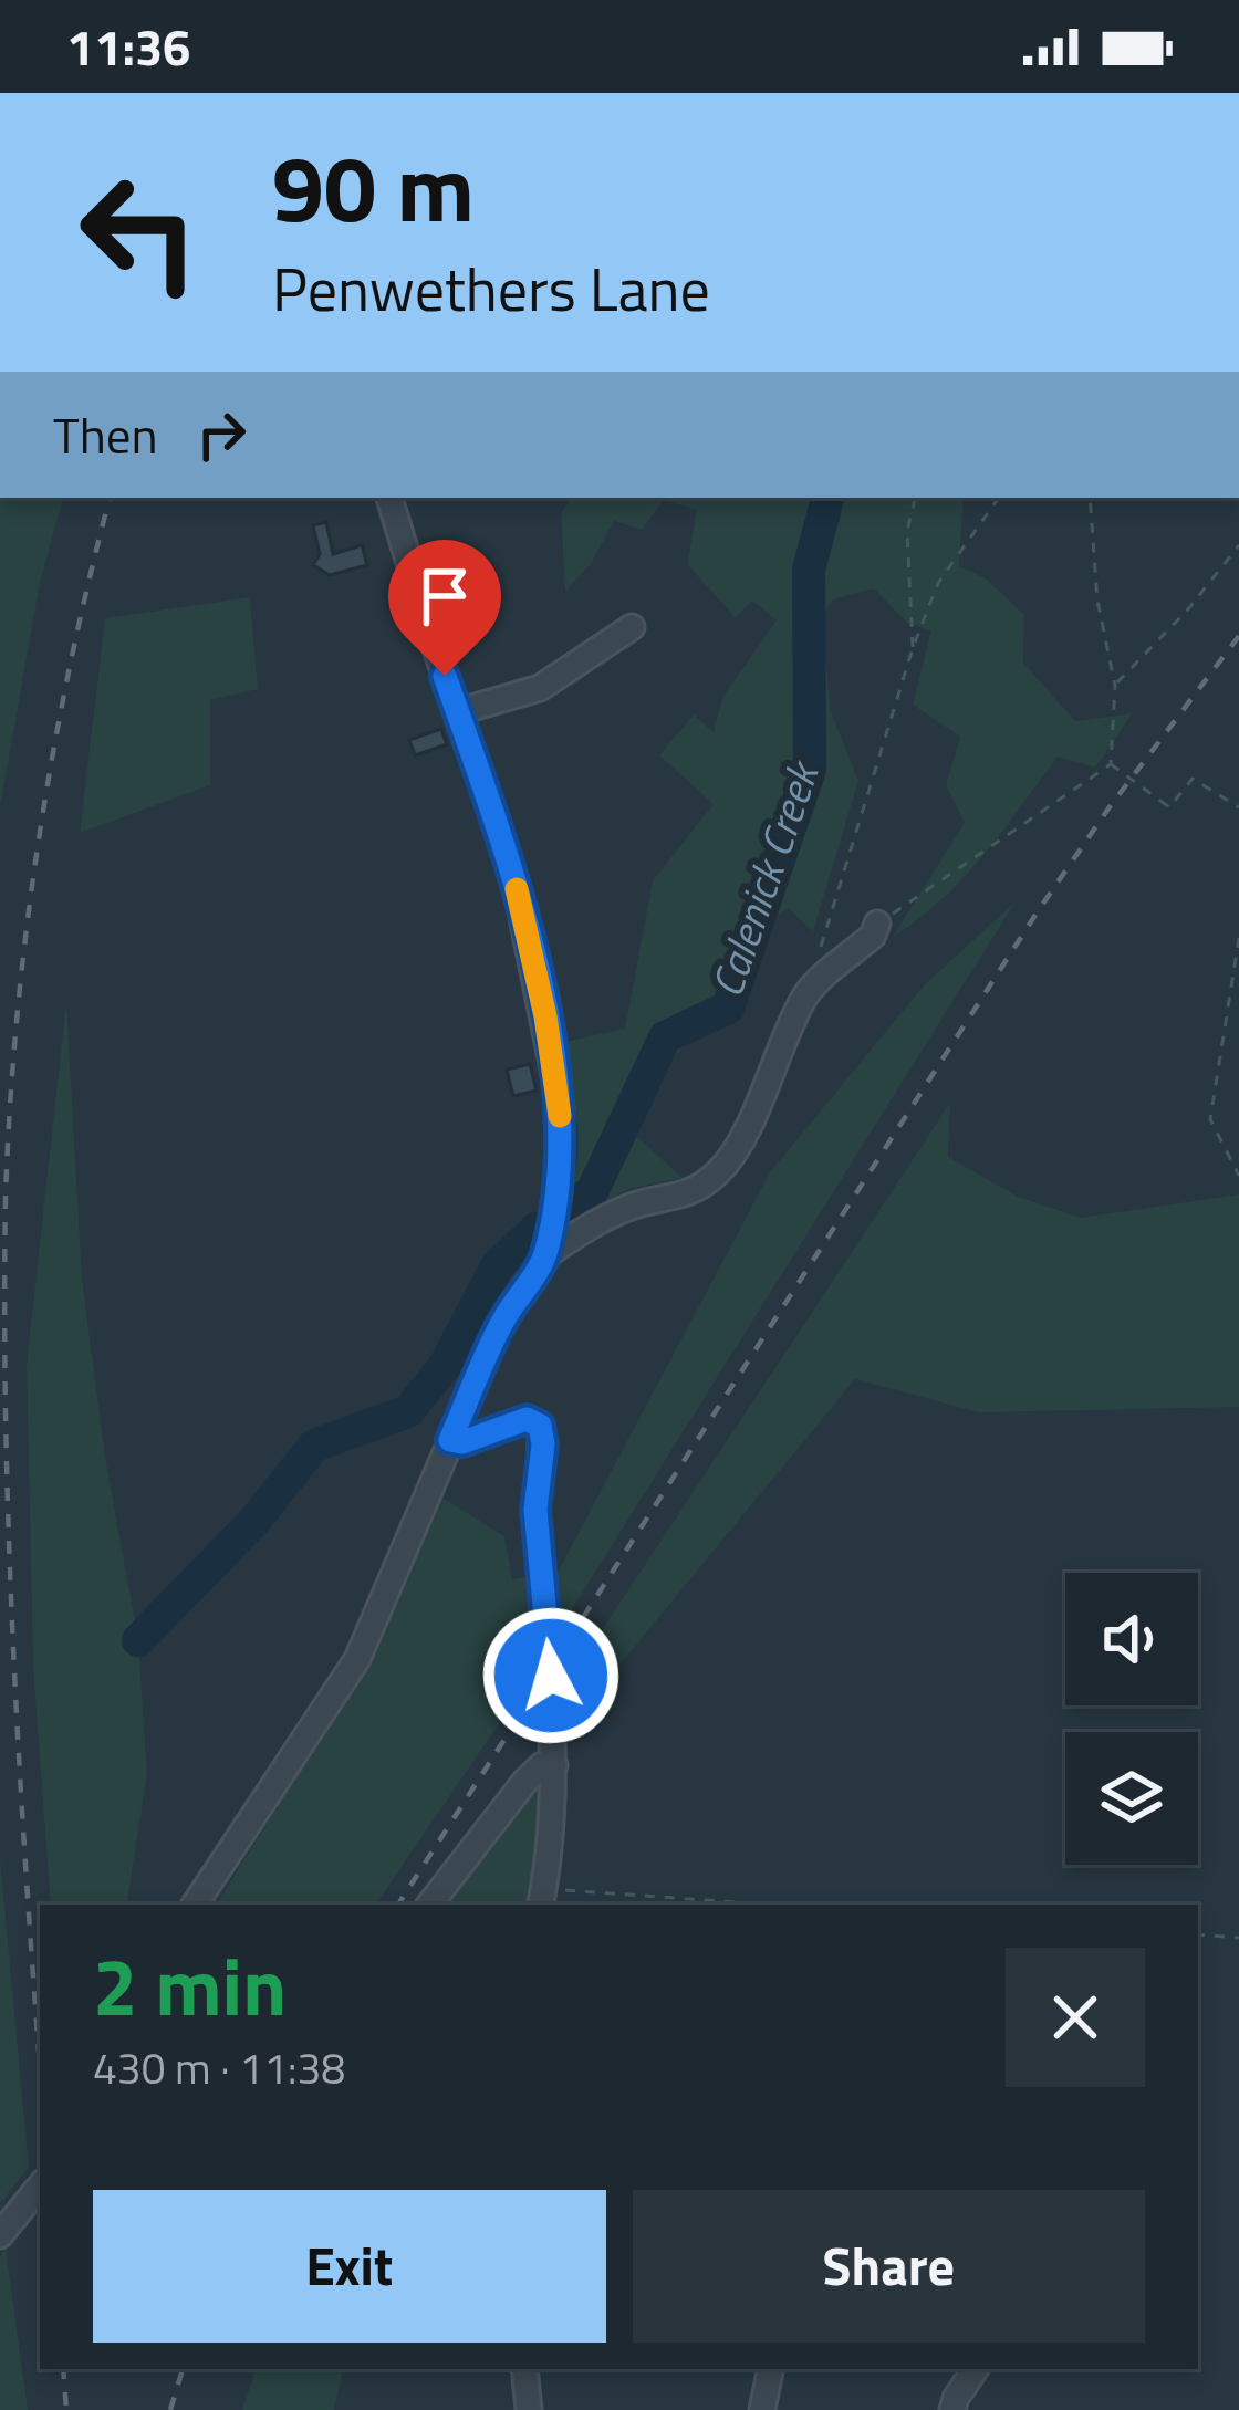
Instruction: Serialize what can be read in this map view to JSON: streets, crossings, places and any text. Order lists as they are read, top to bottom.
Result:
{
  "water": ["Calenick Creek"],
  "page": {
    "status": "11:36",
    "turn": ["90 m", "Penwethers Lane"],
    "then": "Then",
    "heading": ["2 min", "430 m · 11:38"],
    "buttons": ["Exit", "Share"]
  }
}
